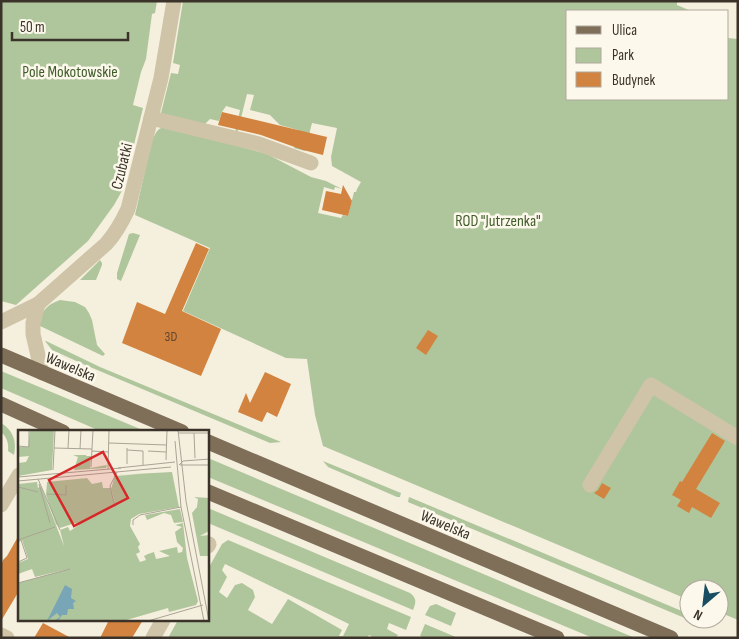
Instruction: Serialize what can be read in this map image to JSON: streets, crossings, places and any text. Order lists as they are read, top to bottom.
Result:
{
  "streets": {
    "main road": ["Wawelska"],
    "street": ["Czubatki"]
  },
  "parks": ["Pole Mokotowskie", "ROD \"Jutrzenka\""],
  "house_numbers": ["3D"],
  "legend": ["Ulica", "Park", "Budynek"],
  "scale_bar": "50 m",
  "north": "bottom left"
}
